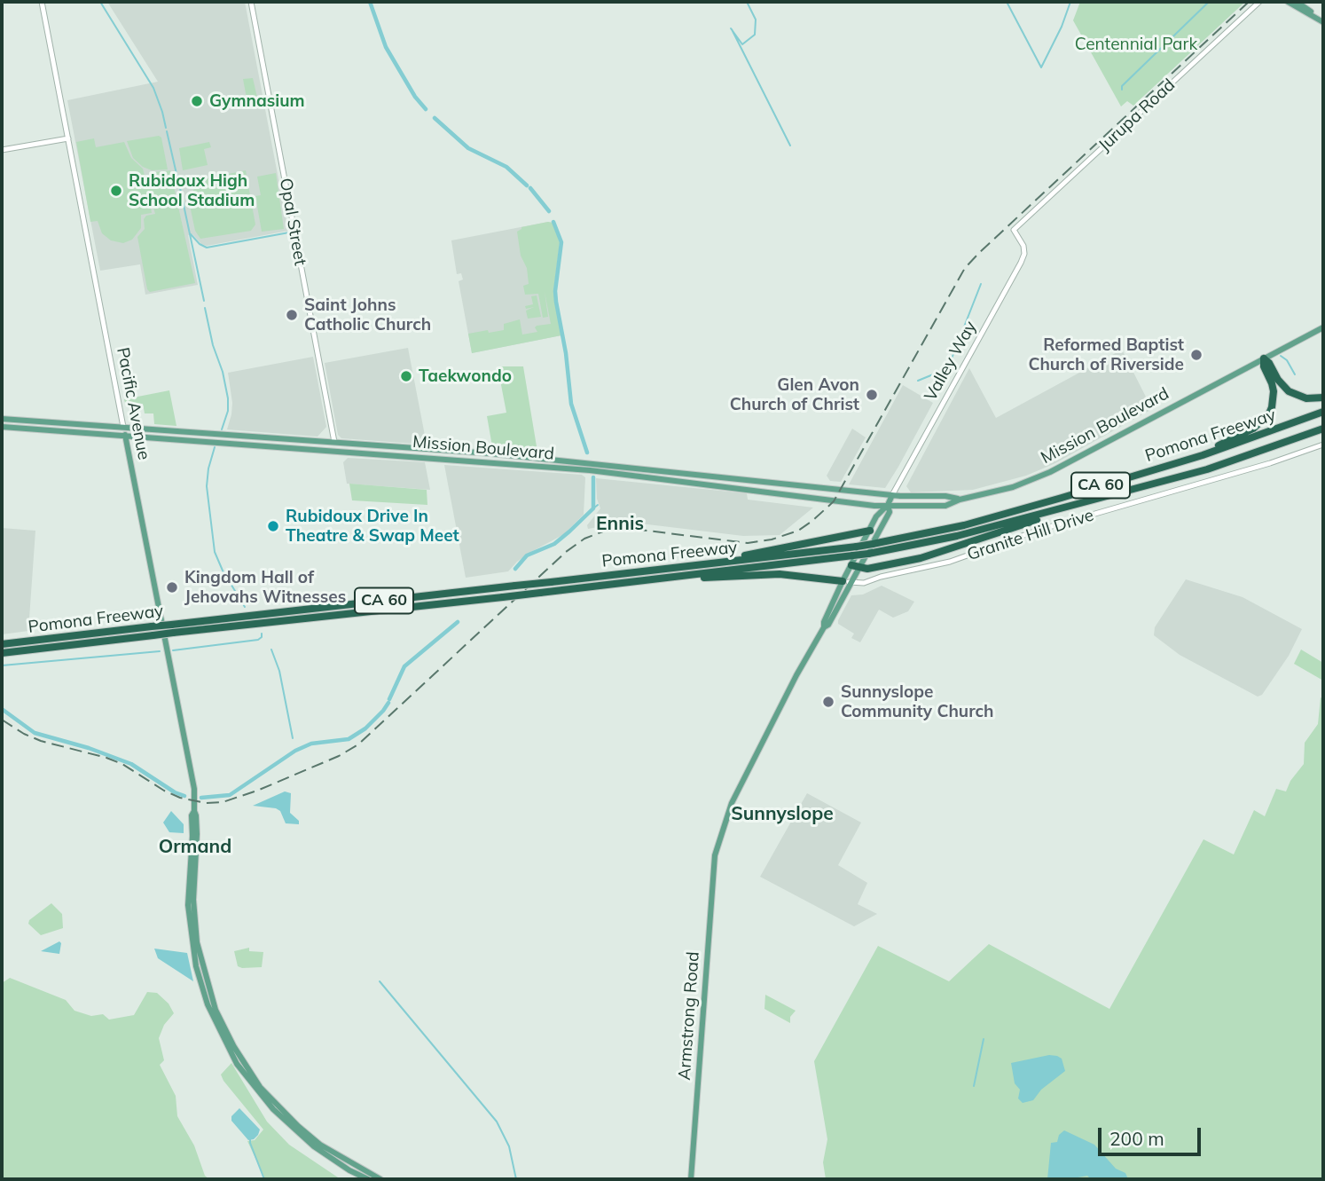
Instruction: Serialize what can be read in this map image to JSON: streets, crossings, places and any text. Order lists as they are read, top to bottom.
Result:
{
  "streets": {
    "highway": ["Pomona Freeway", "CA 60"],
    "main road": [
      "Valley Way",
      "Pacific Avenue",
      "Mission Boulevard",
      "Armstrong Road"
    ],
    "street": ["Jurupa Road", "Opal Street", "Granite Hill Drive"]
  },
  "crossings": [
    ["Jurupa Road", "Valley Way"],
    ["Opal Street", "Mission Boulevard"],
    ["Valley Way", "Mission Boulevard"],
    ["Valley Way", "Granite Hill Drive"],
    ["Valley Way", "Armstrong Road"],
    ["Pacific Avenue", "Mission Boulevard"]
  ],
  "districts": ["Ennis", "Sunnyslope", "Ormand"],
  "parks": ["Centennial Park"],
  "places": [
    "Gymnasium",
    "Rubidoux High School Stadium",
    "Saint Johns Catholic Church",
    "Reformed Baptist Church of Riverside",
    "Taekwondo",
    "Glen Avon Church of Christ",
    "Rubidoux Drive In Theatre & Swap Meet",
    "Kingdom Hall of Jehovahs Witnesses",
    "Sunnyslope Community Church"
  ],
  "scale_bar": "200 m"
}
